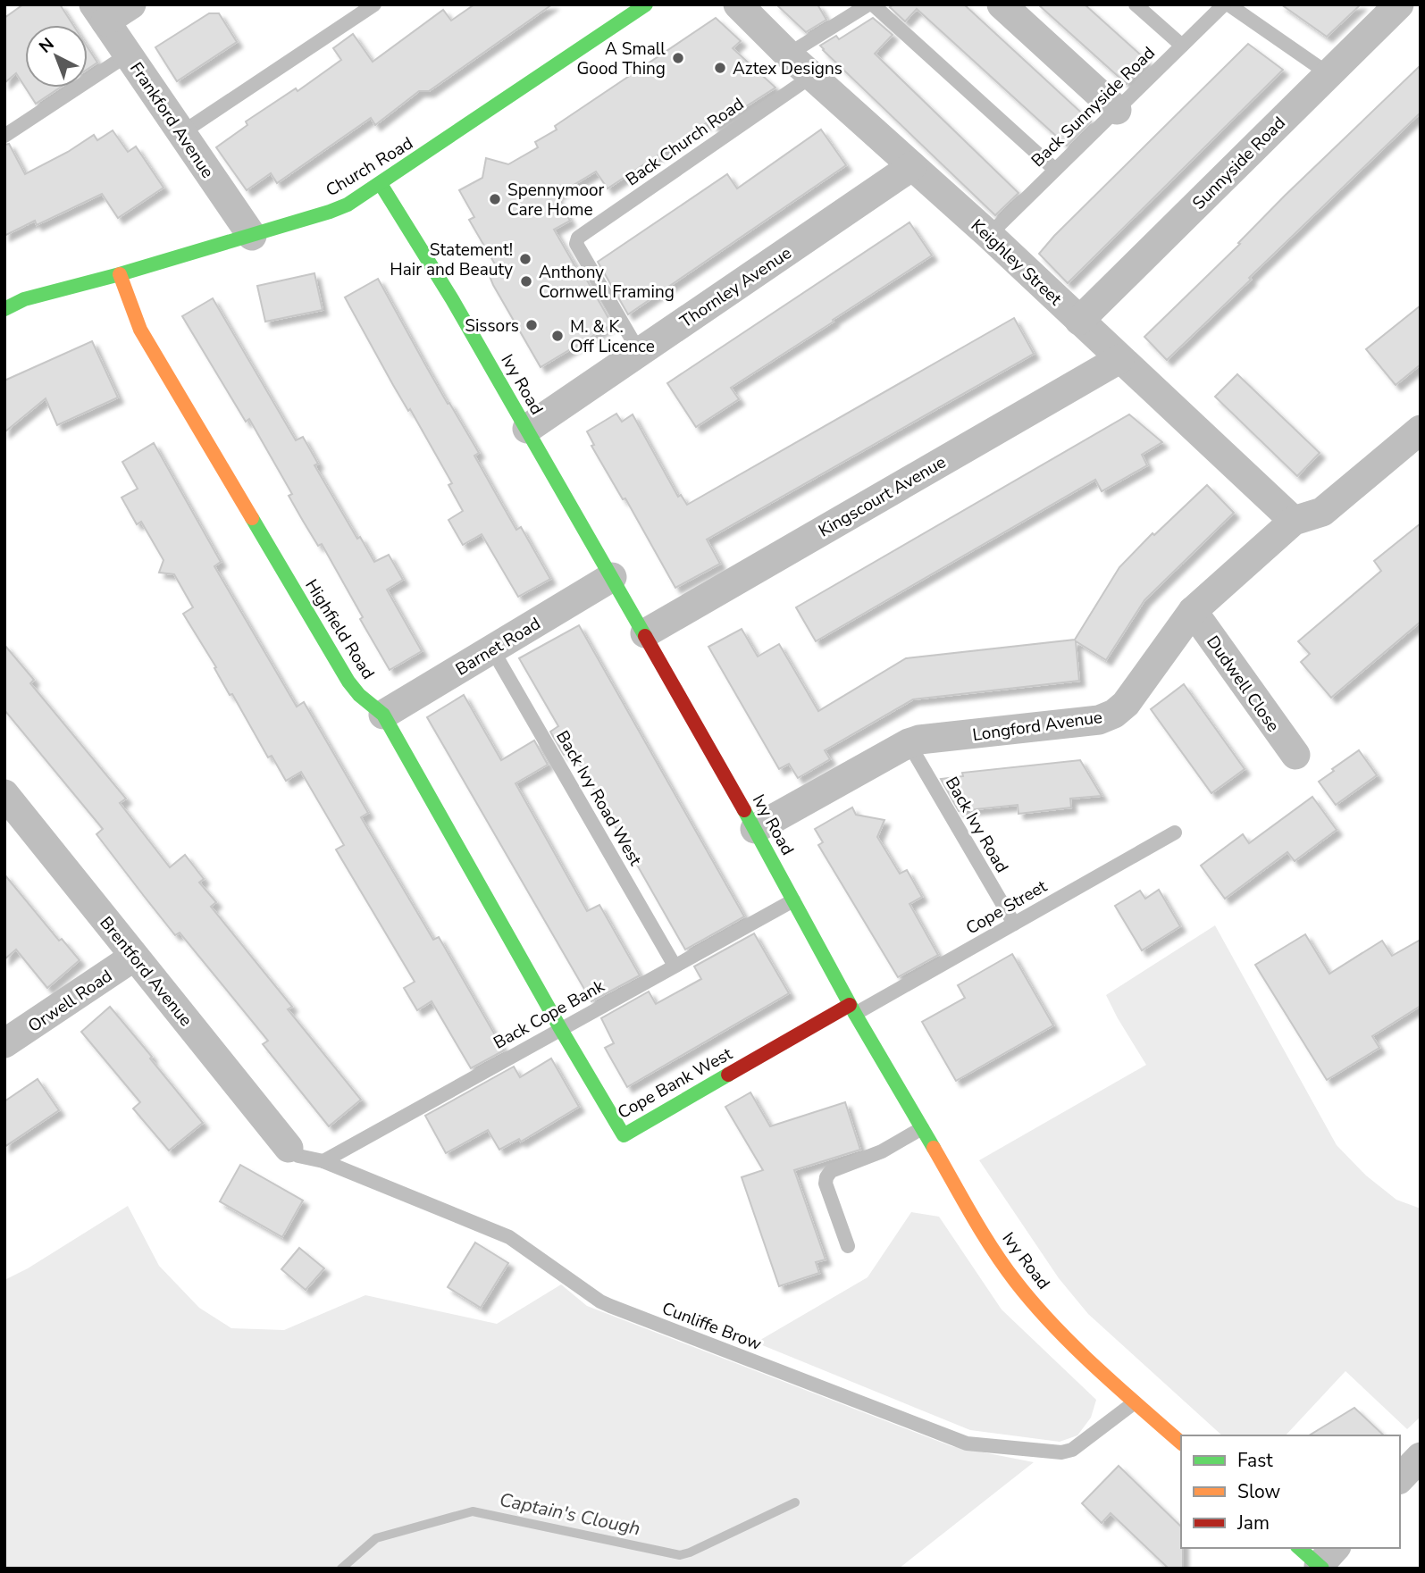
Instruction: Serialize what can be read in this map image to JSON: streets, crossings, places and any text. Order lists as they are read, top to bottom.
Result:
{
  "streets": {
    "street": [
      "Frankford Avenue",
      "Sunnyside Road",
      "Church Road",
      "Keighley Street",
      "Thornley Avenue",
      "Ivy Road",
      "Kingscourt Avenue",
      "Highfield Road",
      "Barnet Road",
      "Dudwell Close",
      "Longford Avenue",
      "Brentford Avenue",
      "Orwell Road",
      "Cope Bank West"
    ],
    "lane": [
      "Back Sunnyside Road",
      "Back Church Road",
      "Back Ivy Road West",
      "Back Ivy Road",
      "Cope Street",
      "Back Cope Bank",
      "Cunliffe Brow"
    ]
  },
  "crossings": [
    ["Back Sunnyside Road", "Sunnyside Road"],
    ["Back Sunnyside Road", "Keighley Street"],
    ["Frankford Avenue", "Church Road"],
    ["Back Church Road", "Keighley Street"],
    ["Back Church Road", "Thornley Avenue"],
    ["Sunnyside Road", "Keighley Street"],
    ["Church Road", "Ivy Road"],
    ["Church Road", "Highfield Road"],
    ["Keighley Street", "Thornley Avenue"],
    ["Keighley Street", "Kingscourt Avenue"],
    ["Keighley Street", "Longford Avenue"],
    ["Thornley Avenue", "Ivy Road"],
    ["Ivy Road", "Kingscourt Avenue"],
    ["Ivy Road", "Barnet Road"],
    ["Ivy Road", "Longford Avenue"],
    ["Ivy Road", "Cope Street"],
    ["Ivy Road", "Back Cope Bank"],
    ["Ivy Road", "Cope Bank West"],
    ["Ivy Road", "Cunliffe Brow"],
    ["Highfield Road", "Barnet Road"],
    ["Highfield Road", "Back Cope Bank"],
    ["Highfield Road", "Cope Bank West"],
    ["Barnet Road", "Back Ivy Road West"],
    ["Dudwell Close", "Longford Avenue"],
    ["Longford Avenue", "Back Ivy Road"],
    ["Back Ivy Road West", "Back Cope Bank"],
    ["Back Ivy Road", "Cope Street"],
    ["Cope Street", "Cope Bank West"],
    ["Brentford Avenue", "Orwell Road"],
    ["Brentford Avenue", "Cunliffe Brow"],
    ["Back Cope Bank", "Cope Bank West"],
    ["Back Cope Bank", "Cunliffe Brow"]
  ],
  "water": ["Captain's Clough"],
  "places": [
    "A Small Good Thing",
    "Aztex Designs",
    "Spennymoor Care Home",
    "Statement! Hair and Beauty",
    "Anthony Cornwell Framing",
    "Sissors",
    "M. & K. Off Licence"
  ],
  "legend": ["Fast", "Slow", "Jam"],
  "north": "top left"
}
